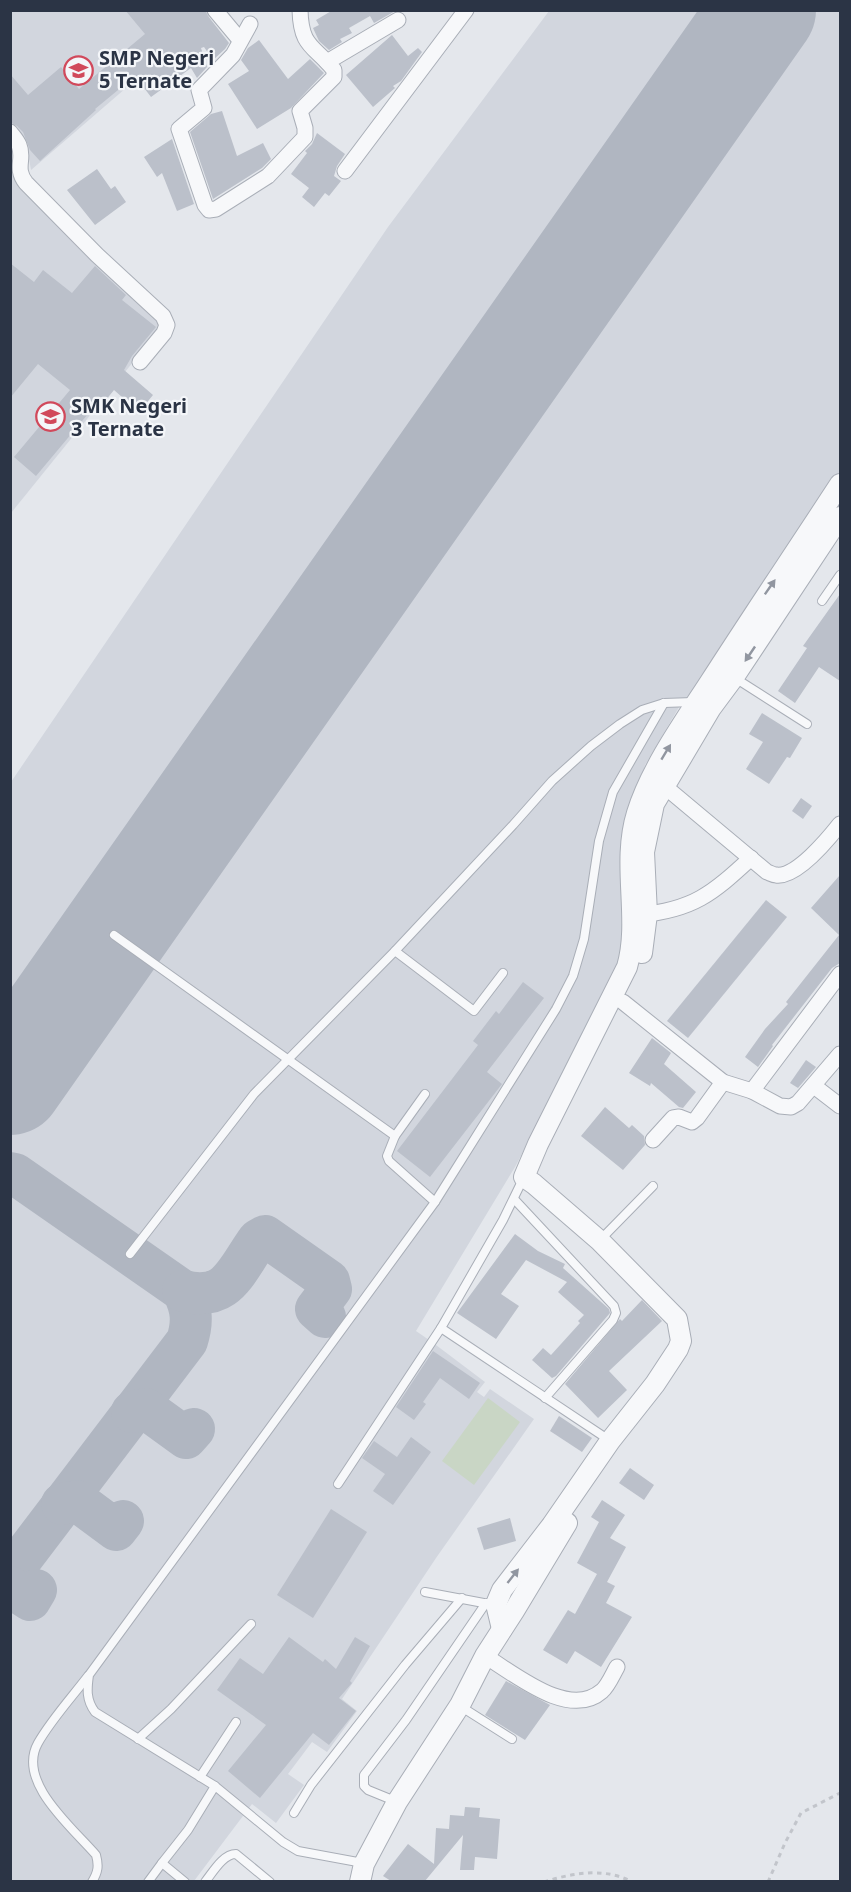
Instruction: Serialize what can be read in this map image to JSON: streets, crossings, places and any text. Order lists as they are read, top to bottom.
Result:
{
  "places": {
    "school or university": ["SMP Negeri 5 Ternate", "SMK Negeri 3 Ternate"]
  }
}
